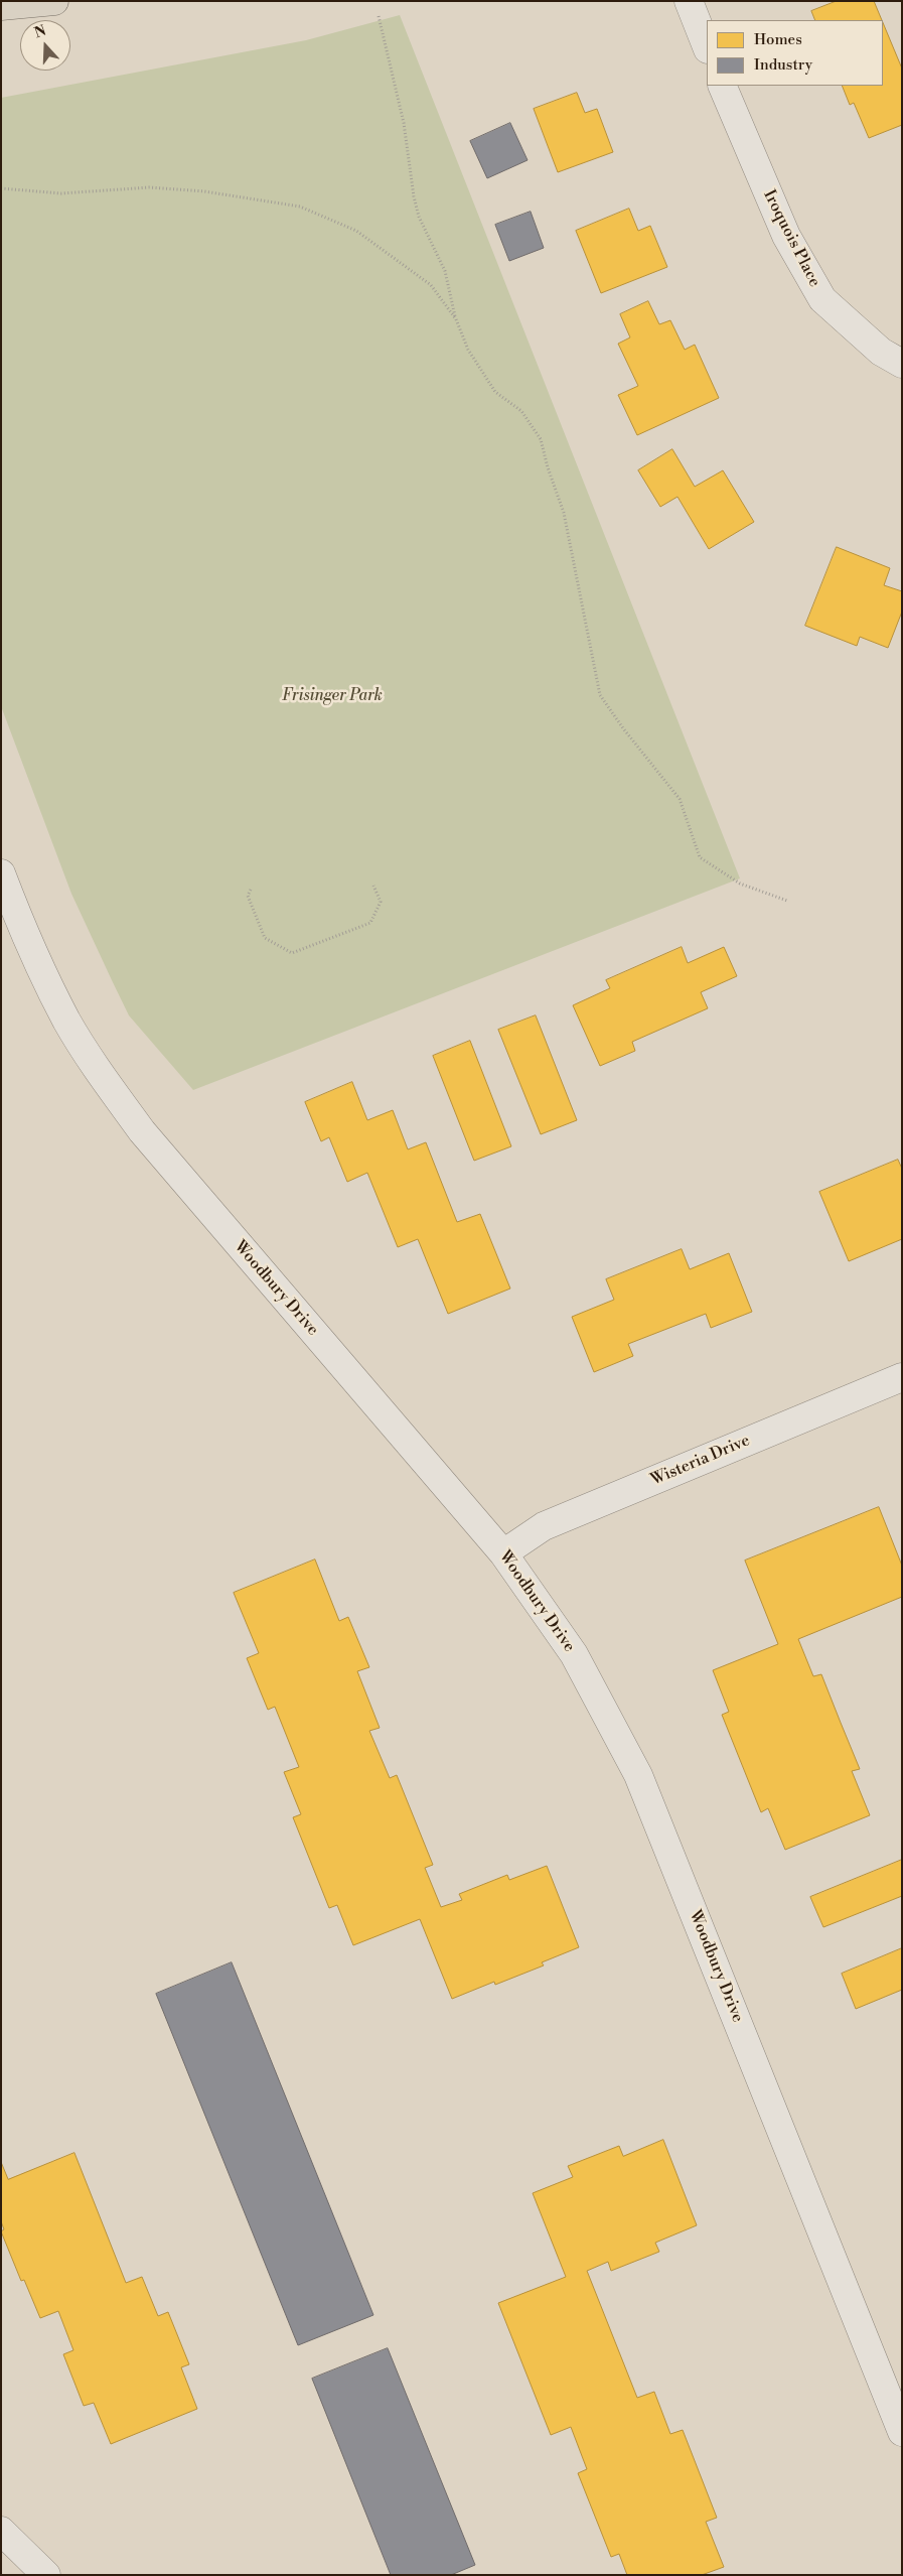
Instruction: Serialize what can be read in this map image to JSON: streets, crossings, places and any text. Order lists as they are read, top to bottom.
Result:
{
  "streets": {
    "street": ["Iroquois Place", "Woodbury Drive", "Wisteria Drive"]
  },
  "crossings": [
    ["Woodbury Drive", "Wisteria Drive"]
  ],
  "parks": ["Frisinger Park"],
  "legend": ["Homes", "Industry"],
  "north": "top"
}
